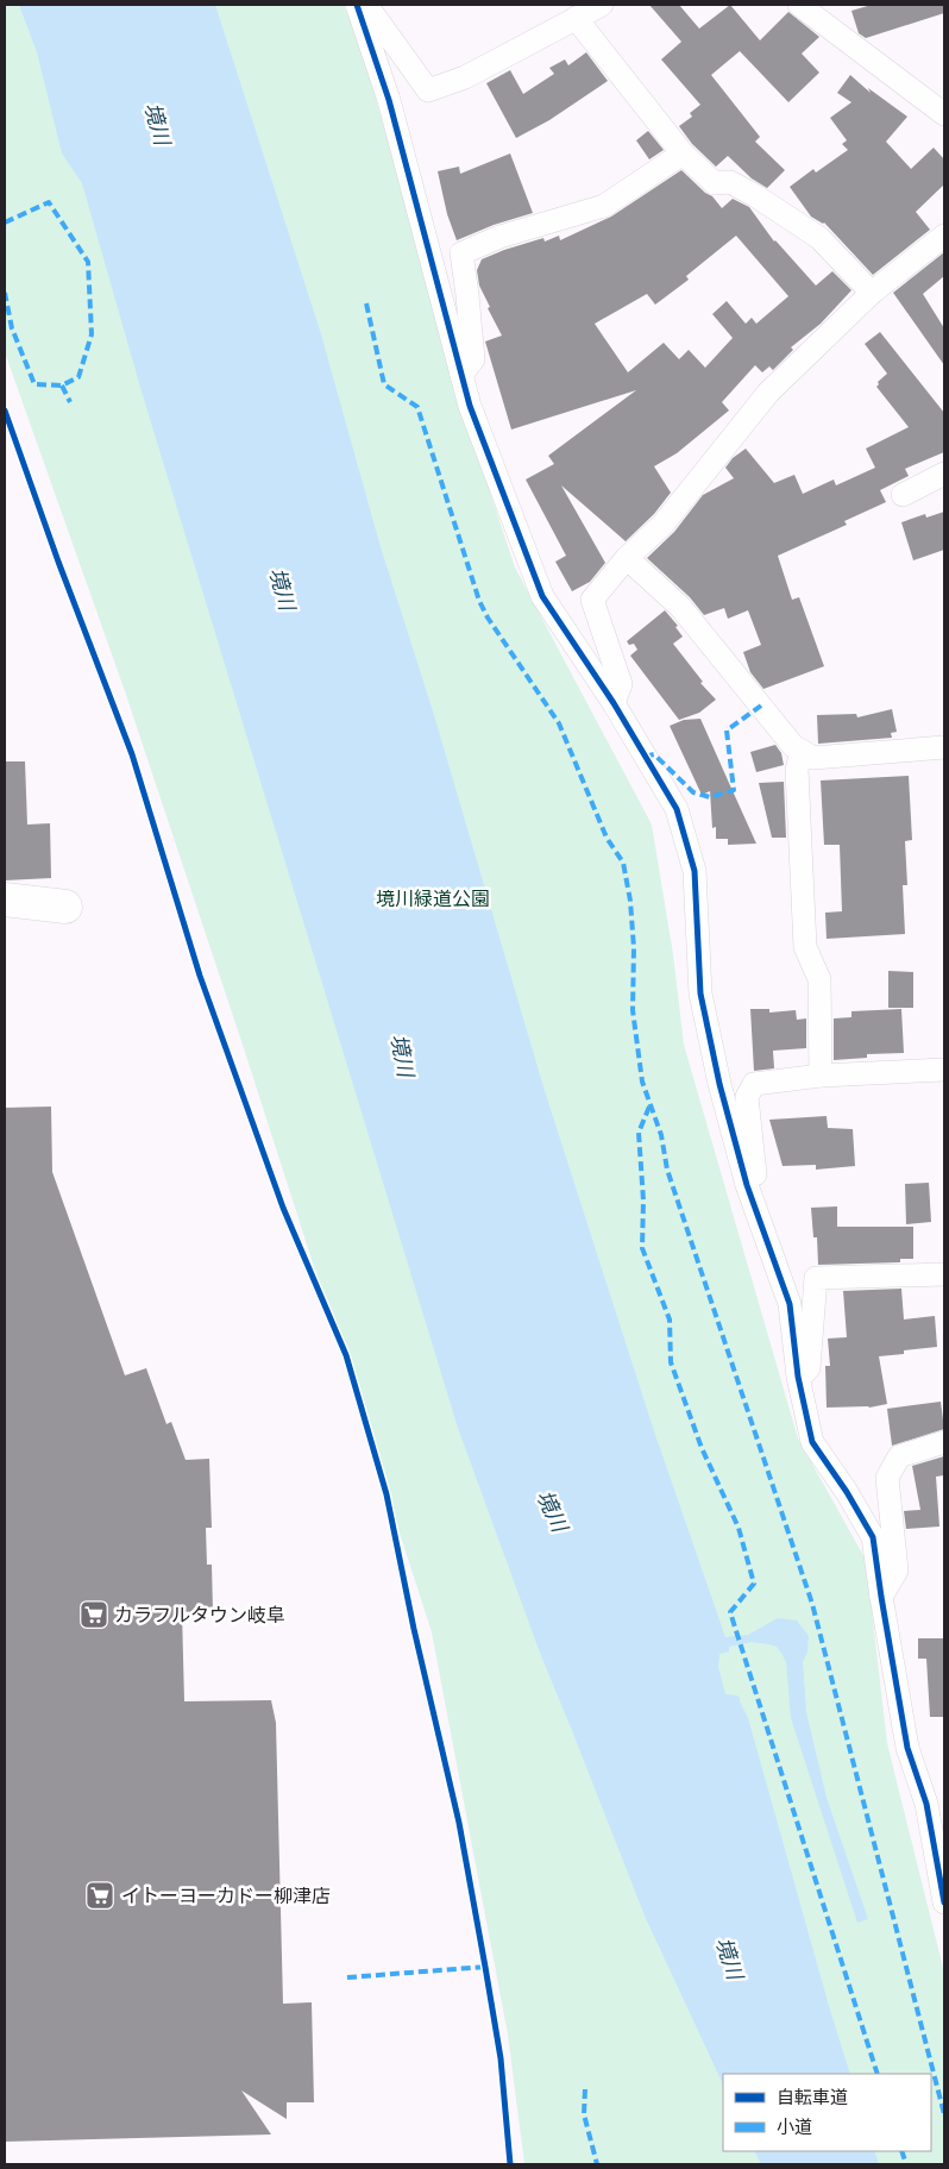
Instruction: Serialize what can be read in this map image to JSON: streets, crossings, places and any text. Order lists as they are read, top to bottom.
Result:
{
  "water": ["境川"],
  "parks": ["境川緑道公園"],
  "places": {
    "supermarket": ["カラフルタウン岐阜", "イトーヨーカドー柳津店"]
  },
  "legend": ["自転車道", "小道"]
}
